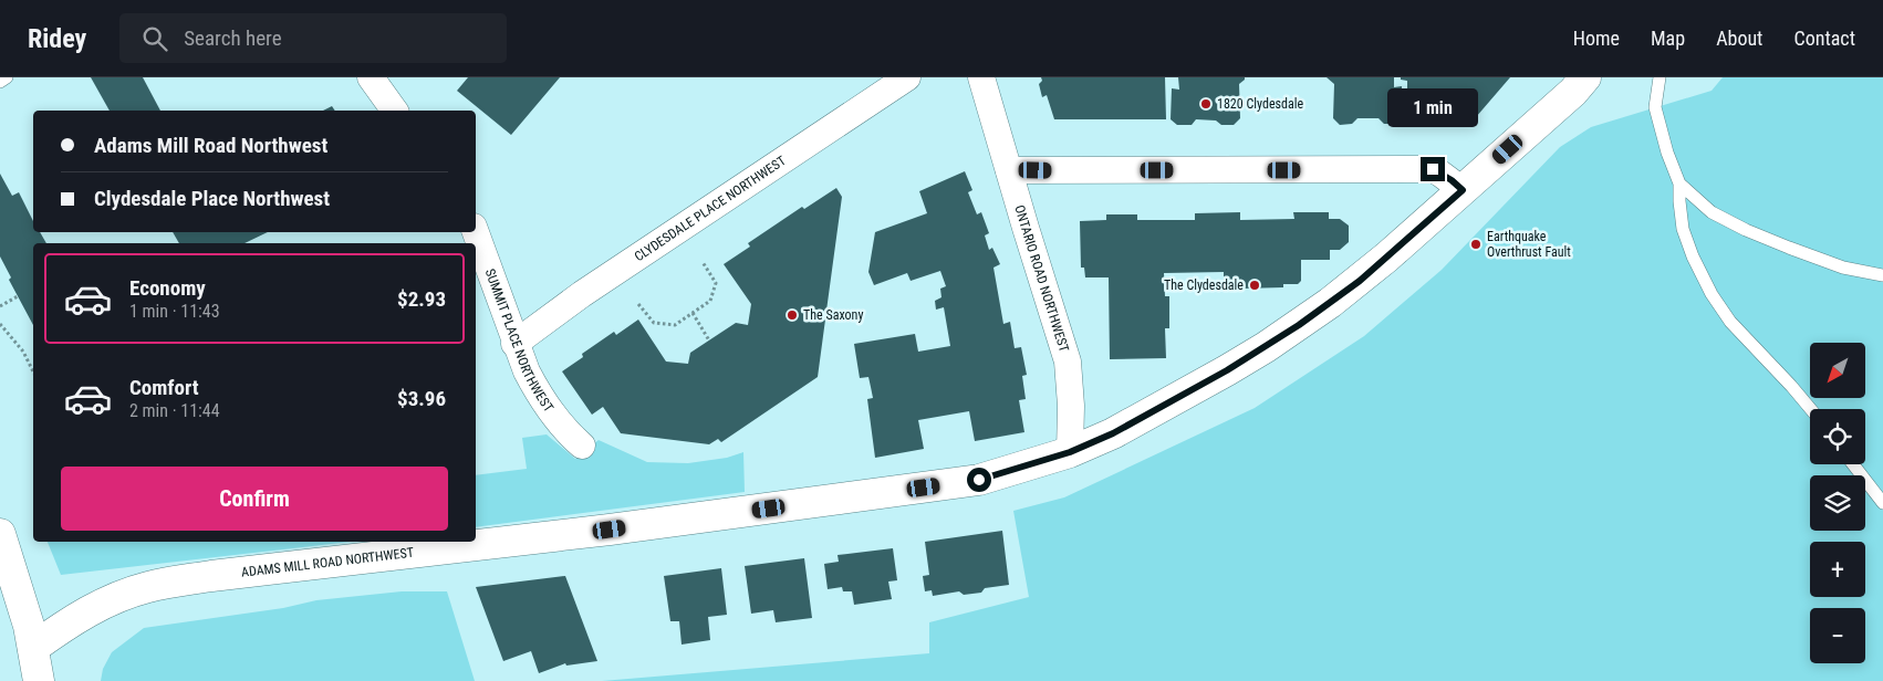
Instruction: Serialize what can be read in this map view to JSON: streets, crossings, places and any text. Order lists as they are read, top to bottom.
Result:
{
  "streets": {
    "street": [
      "CLYDESDALE PLACE NORTHWEST",
      "ONTARIO ROAD NORTHWEST",
      "SUMMIT PLACE NORTHWEST",
      "ADAMS MILL ROAD NORTHWEST"
    ]
  },
  "crossings": [
    ["CLYDESDALE PLACE NORTHWEST", "SUMMIT PLACE NORTHWEST"],
    ["ONTARIO ROAD NORTHWEST", "ADAMS MILL ROAD NORTHWEST"]
  ],
  "places": [
    "1820 Clydesdale",
    "Earthquake Overthrust Fault",
    "The Clydesdale",
    "The Saxony"
  ],
  "north": "bottom left",
  "page": {
    "header": "Ridey",
    "search": "Search here",
    "nav": [
      "Home",
      "Map",
      "About",
      "Contact"
    ],
    "bubble": "1 min",
    "banner": ["Adams Mill Road Northwest", "Clydesdale Place Northwest"],
    "list": [
      {
        "name": "Economy",
        "note": "1 min · 11:43",
        "value": "$2.93"
      },
      {
        "name": "Comfort",
        "note": "2 min · 11:44",
        "value": "$3.96"
      }
    ],
    "map_buttons": ["+", "−"],
    "buttons": "Confirm"
  }
}
